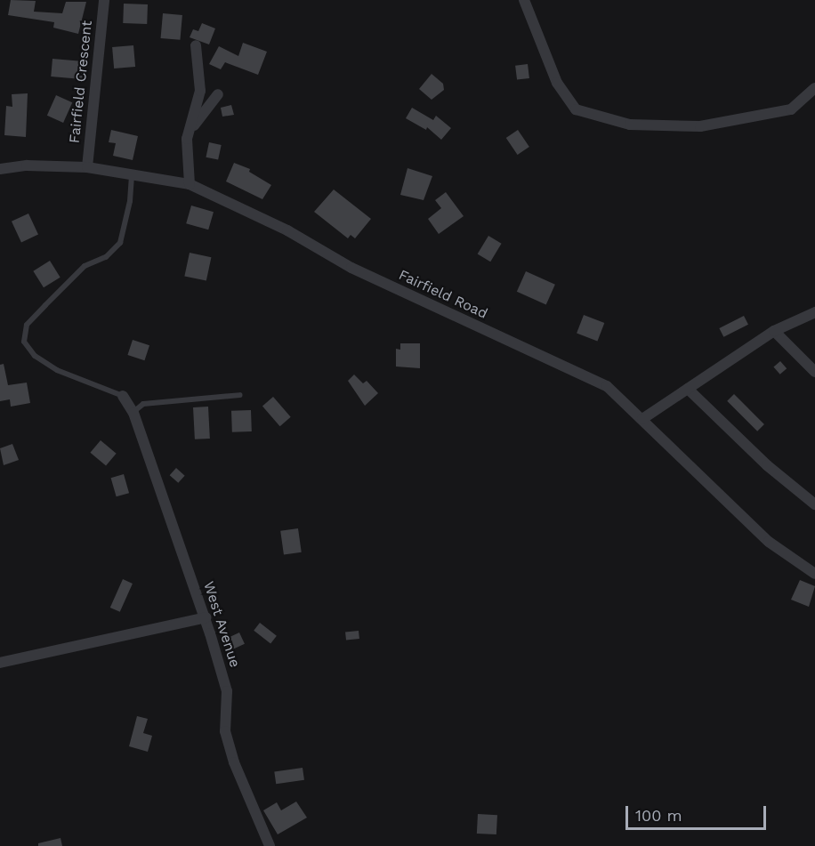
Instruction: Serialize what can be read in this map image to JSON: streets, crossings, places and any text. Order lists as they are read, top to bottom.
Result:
{
  "streets": {
    "street": ["Fairfield Crescent", "Fairfield Road", "West Avenue"]
  },
  "crossings": [
    ["Fairfield Crescent", "Fairfield Road"]
  ],
  "scale_bar": "100 m"
}
